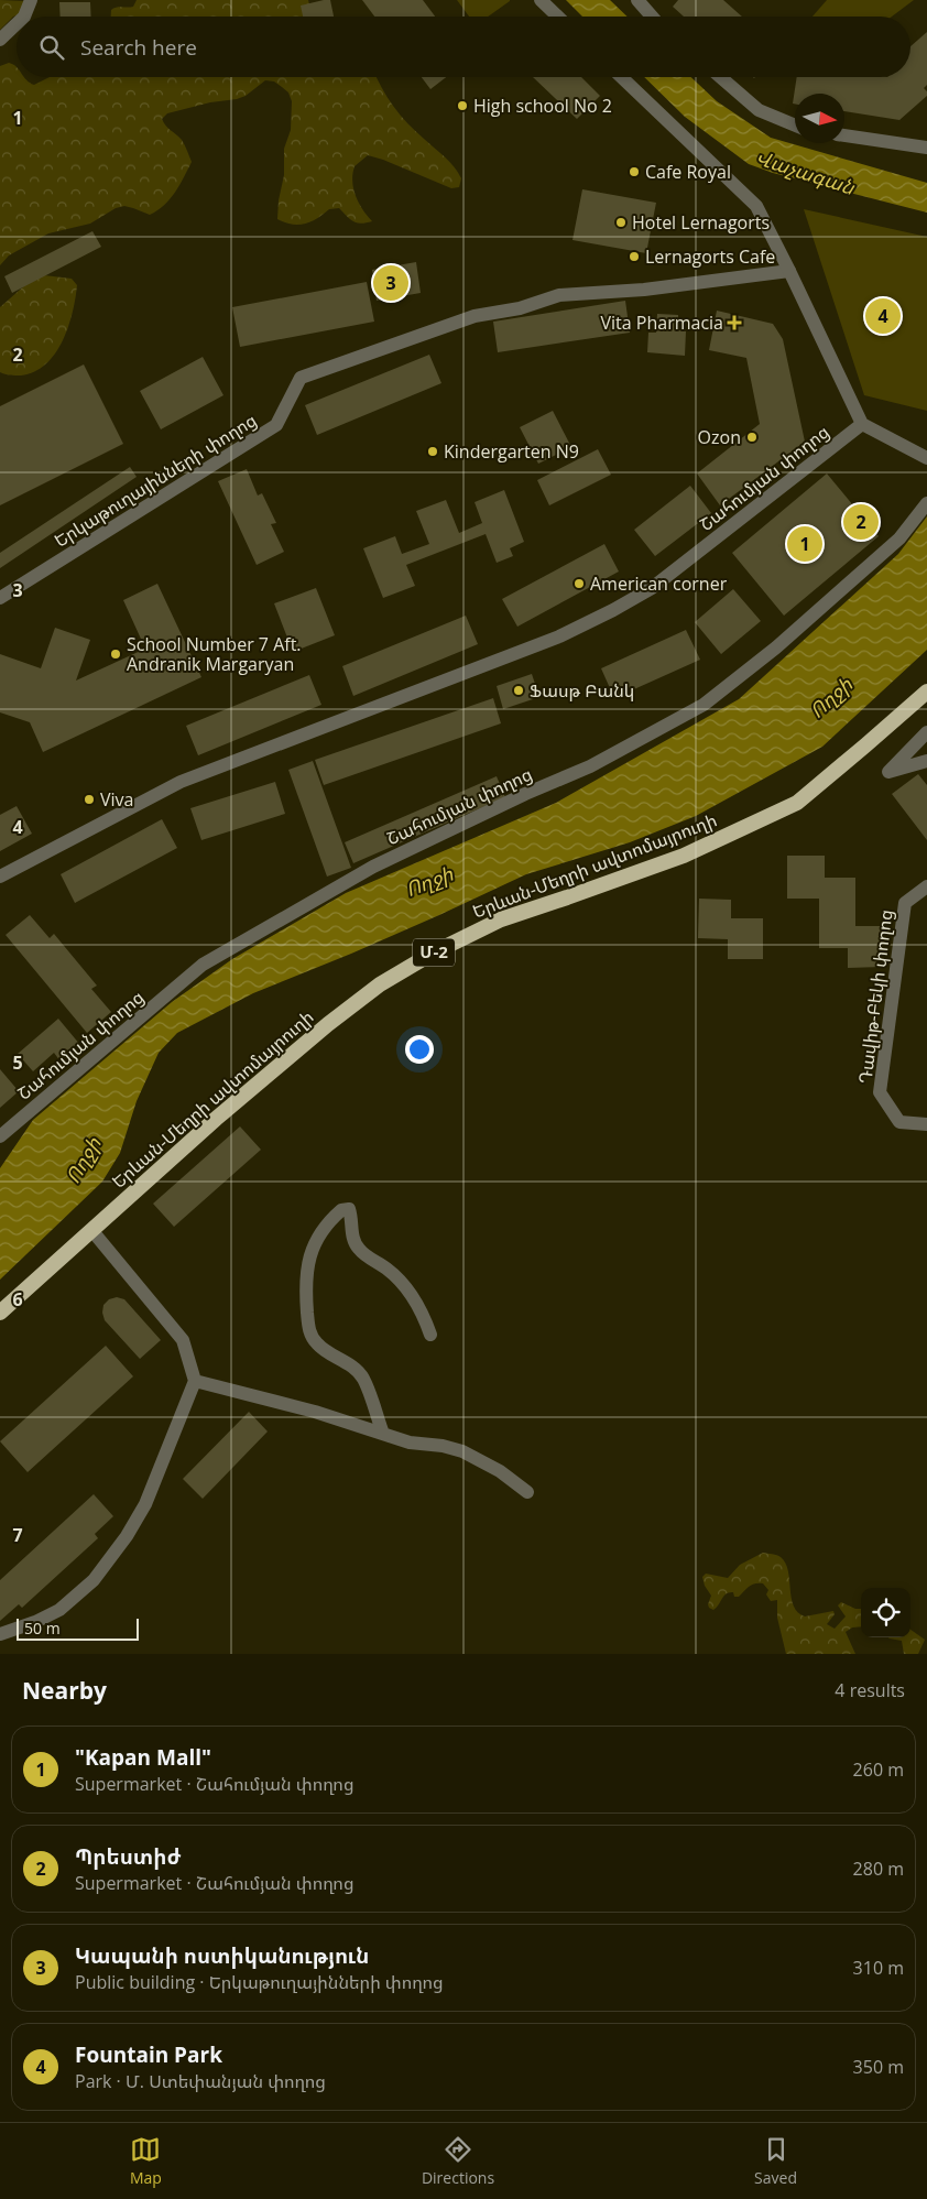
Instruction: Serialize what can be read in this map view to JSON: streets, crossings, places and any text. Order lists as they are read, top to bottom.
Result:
{
  "streets": {
    "highway": ["Երևան-Մեղրի ավտոմայրուղի", "Մ-2"],
    "street": ["Շահումյան փողոց", "Երկաթուղայինների փողոց", "Դավիթ-Բեկի փողոց"]
  },
  "water": ["Վաչագան", "Ողջի"],
  "places": {
    "other": [
      "High school No 2",
      "Cafe Royal",
      "Hotel Lernagorts",
      "Lernagorts Cafe",
      "Ozon",
      "Kindergarten N9",
      "American corner",
      "School Number 7 Aft. Andranik Margaryan",
      "Ֆասթ Բանկ",
      "Viva"
    ],
    "health": ["Vita Pharmacia"]
  },
  "scale_bar": "50 m",
  "north": "right",
  "page": {
    "search": "Search here",
    "pins": [
      "3",
      "4",
      "2",
      "1"
    ],
    "scale": "50 m",
    "heading": ["Nearby", "4 results"],
    "list": [
      {
        "mark": "1",
        "name": "\"Kapan Mall\"",
        "note": "Supermarket · Շահումյան փողոց",
        "value": "260 m"
      },
      {
        "mark": "2",
        "name": "Պրեստիժ",
        "note": "Supermarket · Շահումյան փողոց",
        "value": "280 m"
      },
      {
        "mark": "3",
        "name": "Կապանի ոստիկանություն",
        "note": "Public building · Երկաթուղայինների փողոց",
        "value": "310 m"
      },
      {
        "mark": "4",
        "name": "Fountain Park",
        "note": "Park · Մ. Ստեփանյան փողոց",
        "value": "350 m"
      }
    ],
    "nav": ["Map", "Directions", "Saved"]
  },
  "grid": {
    "rows": [
      "1",
      "2",
      "3",
      "4",
      "5",
      "6",
      "7"
    ]
  }
}
